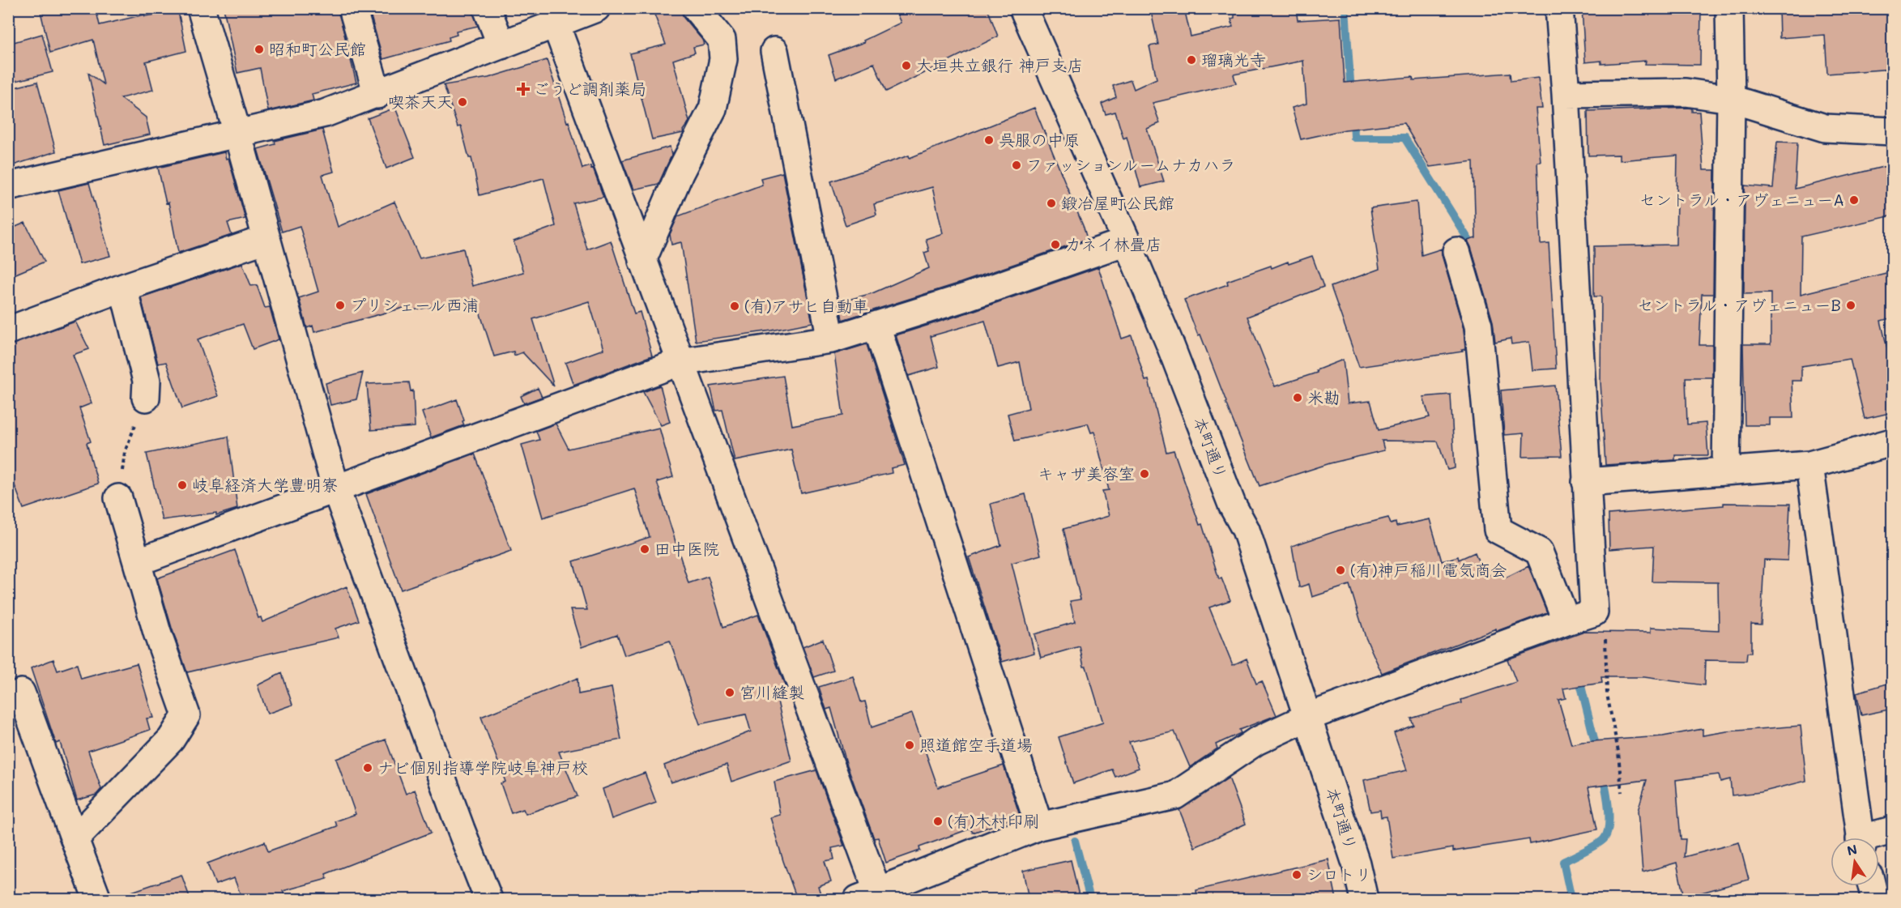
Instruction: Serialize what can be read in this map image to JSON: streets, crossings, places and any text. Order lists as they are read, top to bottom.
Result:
{
  "streets": {
    "street": ["本町通り"]
  },
  "places": {
    "other": [
      "昭和町公民館",
      "瑠璃光寺",
      "大垣共立銀行 神戸支店",
      "喫茶天天",
      "呉服の中原",
      "ファッションルームナカハラ",
      "セントラル・アヴェニューA",
      "鍛冶屋町公民館",
      "カネイ林畳店",
      "プリシェール西浦",
      "セントラル・アヴェニューB",
      "(有)アサヒ自動車",
      "米勘",
      "キャザ美容室",
      "岐阜経済大学豊明寮",
      "田中医院",
      "(有)神戸稲川電気商会",
      "宮川縫製",
      "照道館空手道場",
      "ナビ個別指導学院岐阜神戸校",
      "(有)木村印刷",
      "シロトリ"
    ],
    "health": ["ごうど調剤薬局"]
  },
  "north": "top"
}
